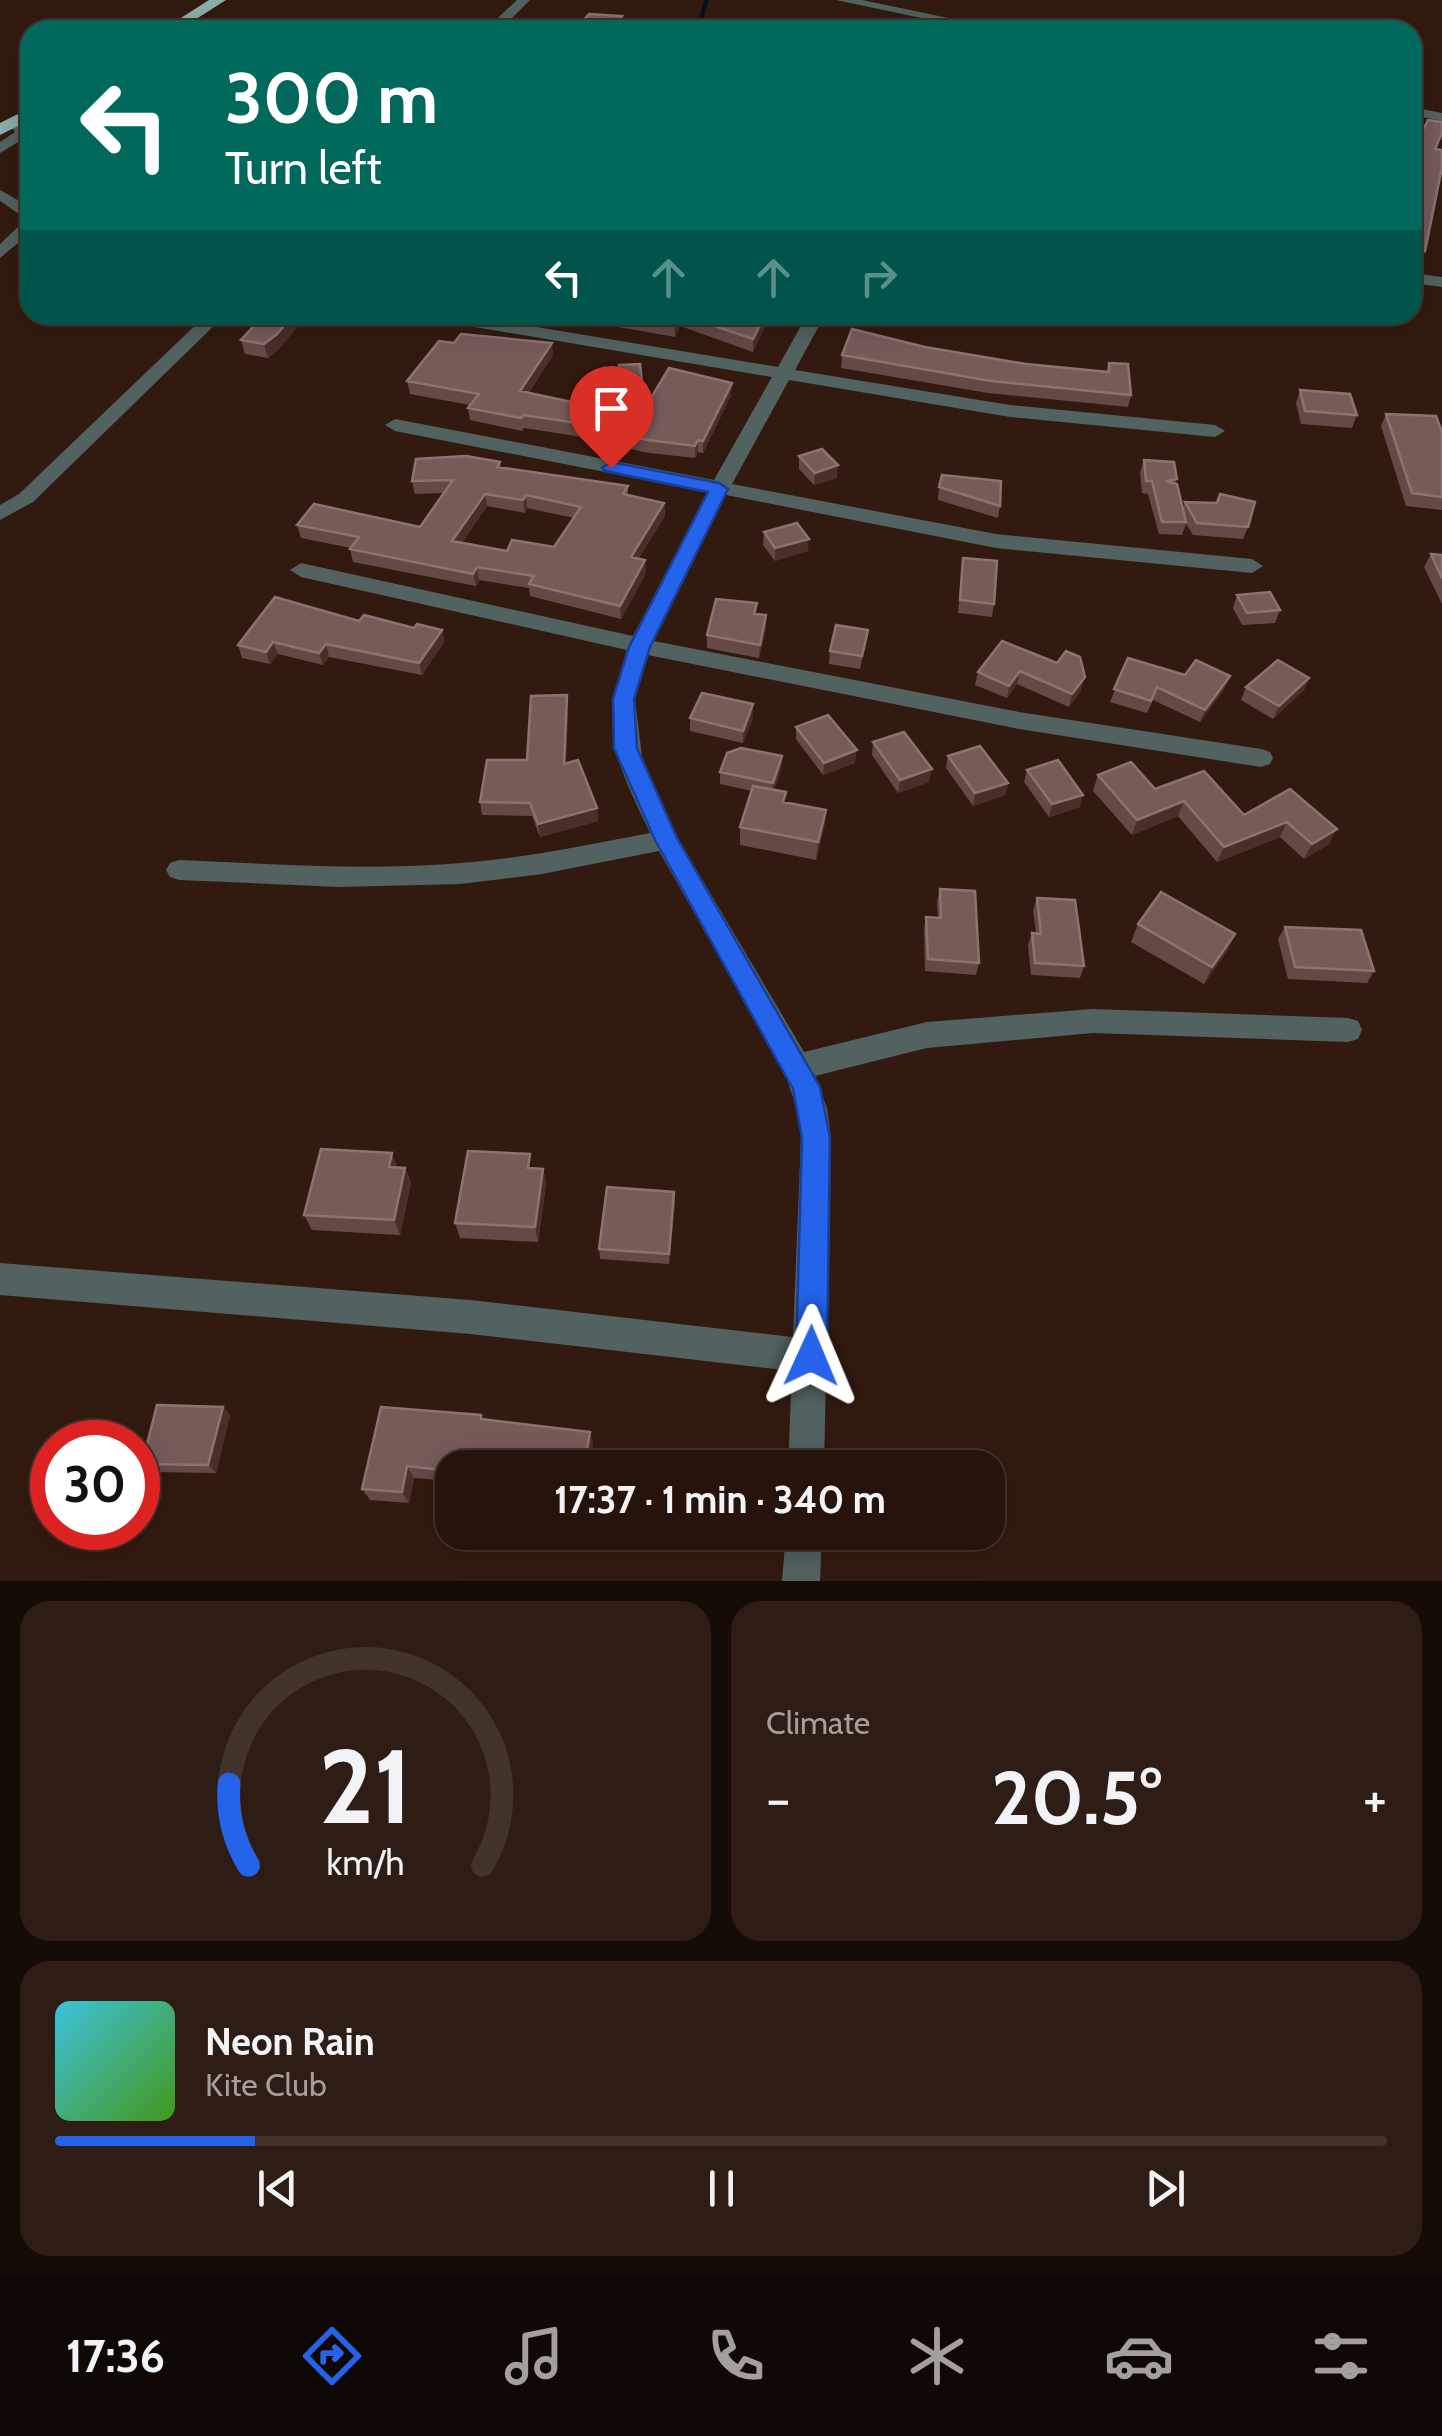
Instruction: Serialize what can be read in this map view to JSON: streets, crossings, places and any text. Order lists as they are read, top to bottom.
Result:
{
  "page": {
    "turn": ["300 m", "Turn left"],
    "limit": "30",
    "trip": "17:37 · 1 min · 340 m",
    "tile": "Climate",
    "heat": ["−", "20.5°", "+"],
    "song": ["Neon Rain", "Kite Club"],
    "tabs": "17:36",
    "gauge": ["21", "km/h"]
  }
}
